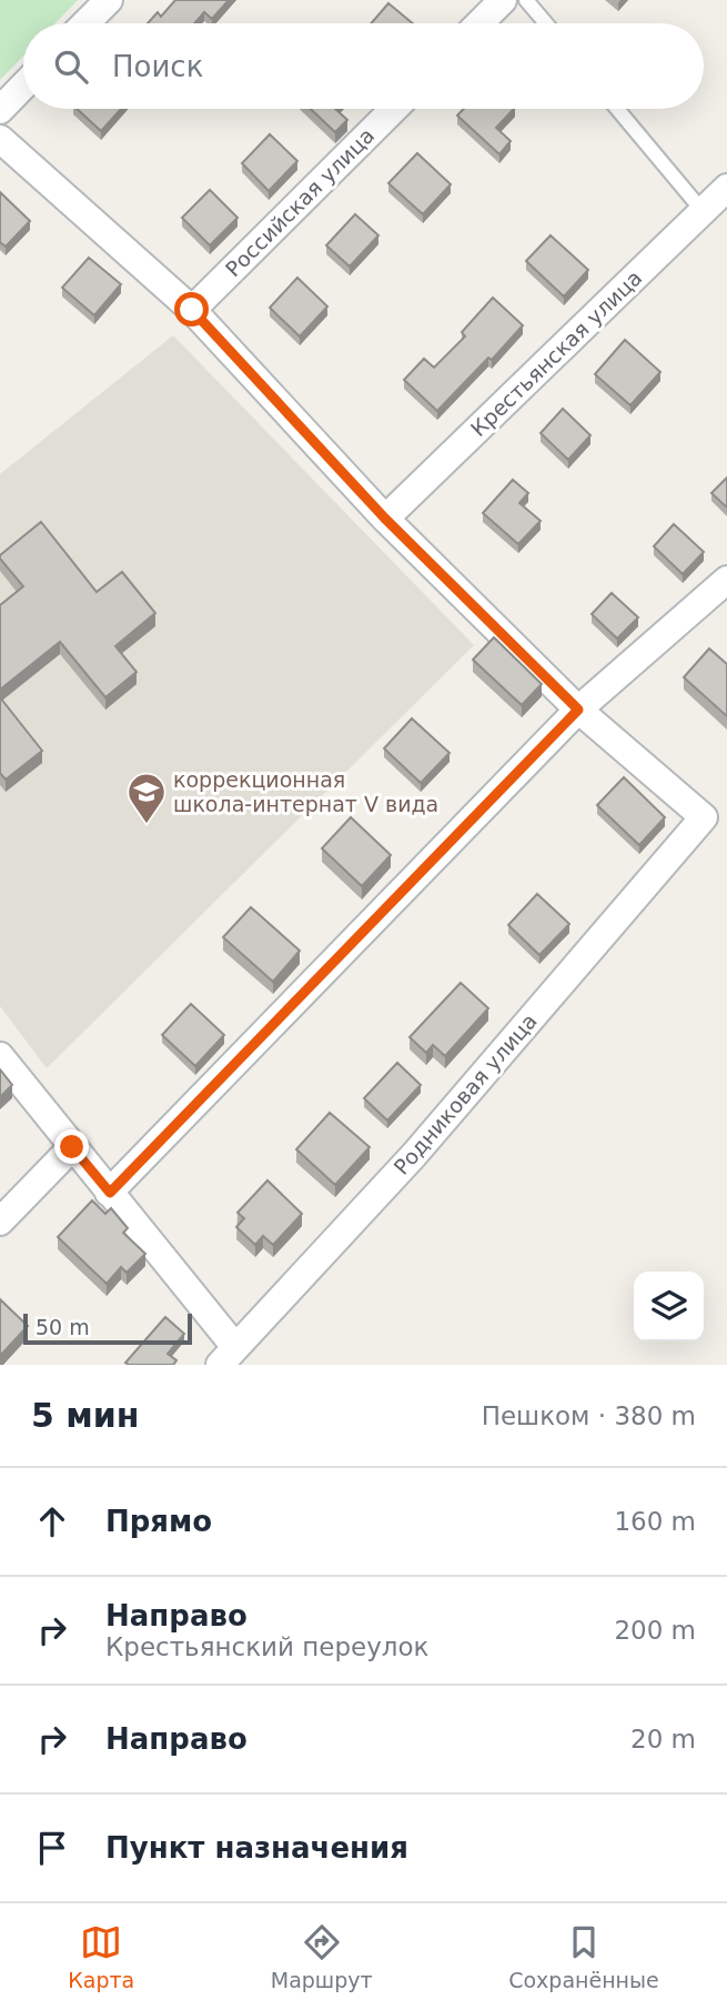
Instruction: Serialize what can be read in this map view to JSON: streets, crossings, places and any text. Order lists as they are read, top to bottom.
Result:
{
  "streets": {
    "street": ["Российская улица", "Крестьянская улица", "Родниковая улица"]
  },
  "places": {
    "school or university": ["коррекционная школа-интернат V вида"]
  },
  "scale_bar": "50 m",
  "page": {
    "search": "Поиск",
    "scale": "50 m",
    "heading": ["5 мин", "Пешком · 380 m"],
    "list": [
      ["Прямо", "160 m"],
      ["Направо", "Крестьянский переулок", "200 m"],
      ["Направо", "20 m"],
      "Пункт назначения"
    ],
    "nav": ["Карта", "Маршрут", "Сохранённые"]
  }
}
